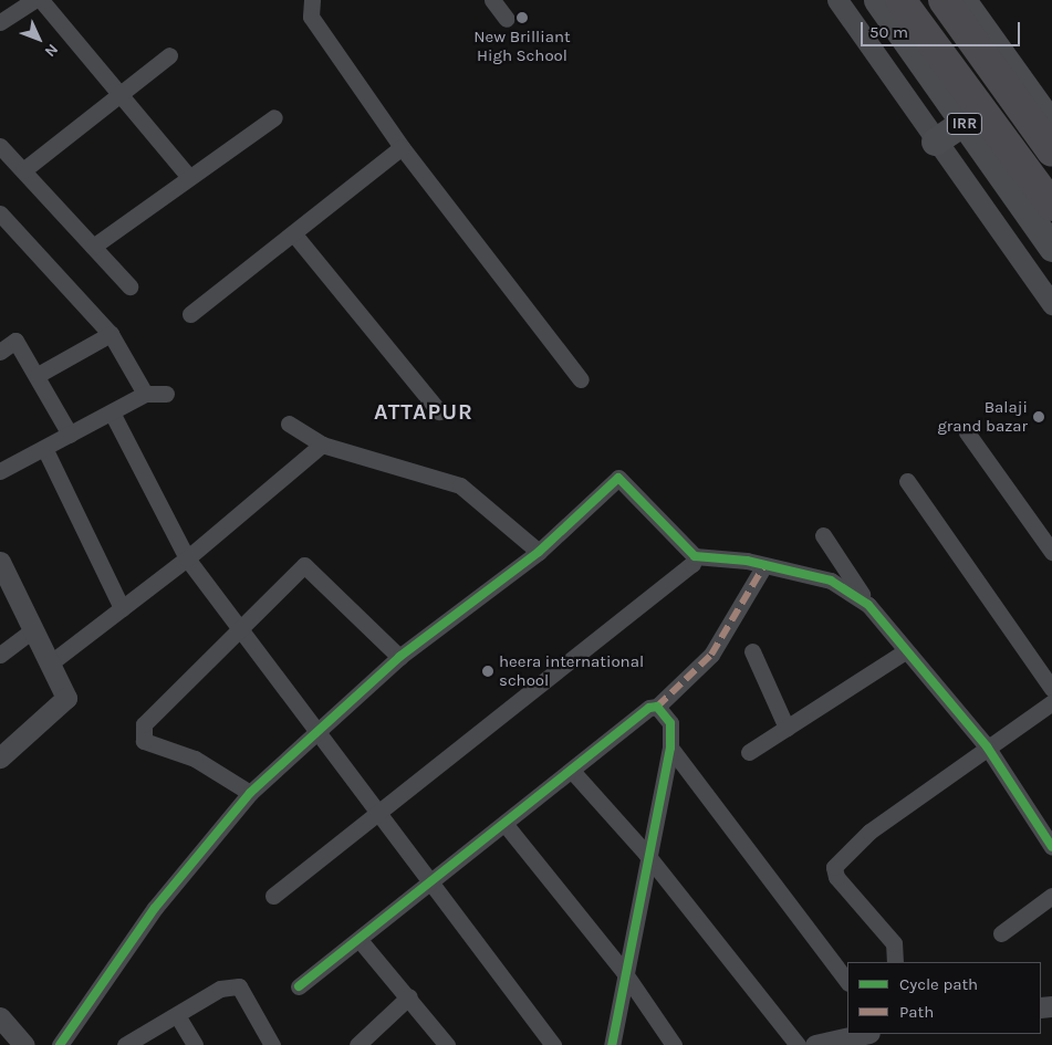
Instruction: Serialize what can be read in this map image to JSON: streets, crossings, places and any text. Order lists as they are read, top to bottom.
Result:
{
  "streets": {
    "main road": ["IRR"]
  },
  "districts": ["ATTAPUR"],
  "places": ["New Brilliant High School", "Balaji grand bazar", "heera international school"],
  "legend": ["Cycle path", "Path"],
  "scale_bar": "50 m",
  "north": "bottom right"
}
